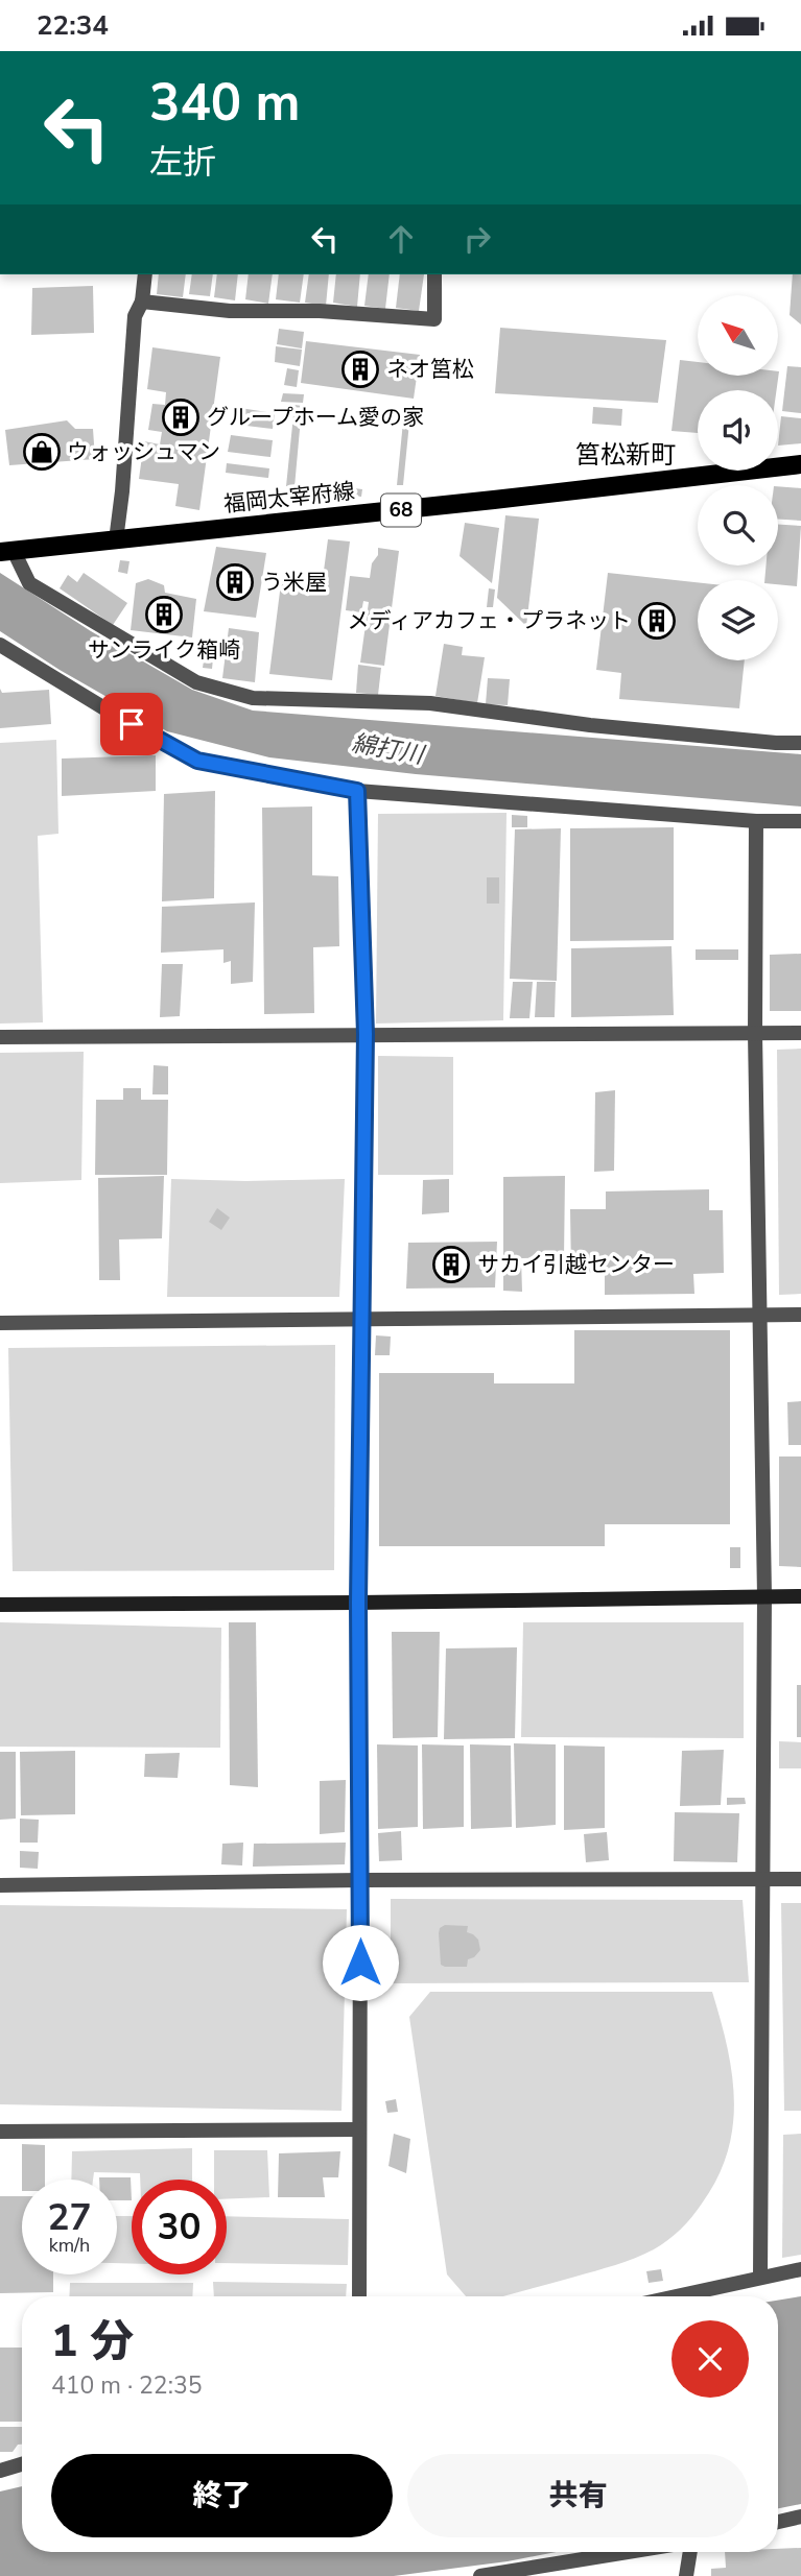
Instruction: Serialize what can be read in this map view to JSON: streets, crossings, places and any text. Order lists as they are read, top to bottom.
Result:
{
  "streets": {
    "main road": ["福岡太宰府線", "68"]
  },
  "districts": ["筥松新町"],
  "water": ["綿打川"],
  "places": {
    "building": [
      "ネオ筥松",
      "グループホーム愛の家",
      "う米屋",
      "サンライク箱崎",
      "メディアカフェ・プラネット",
      "サカイ引越センター"
    ],
    "shop": ["ウォッシュマン"]
  },
  "north": "top left",
  "page": {
    "status": "22:34",
    "turn": ["340 m", "左折"],
    "speed": "27 km/h",
    "limit": "30",
    "heading": ["1 分", "410 m · 22:35"],
    "buttons": ["終了", "共有"]
  }
}
